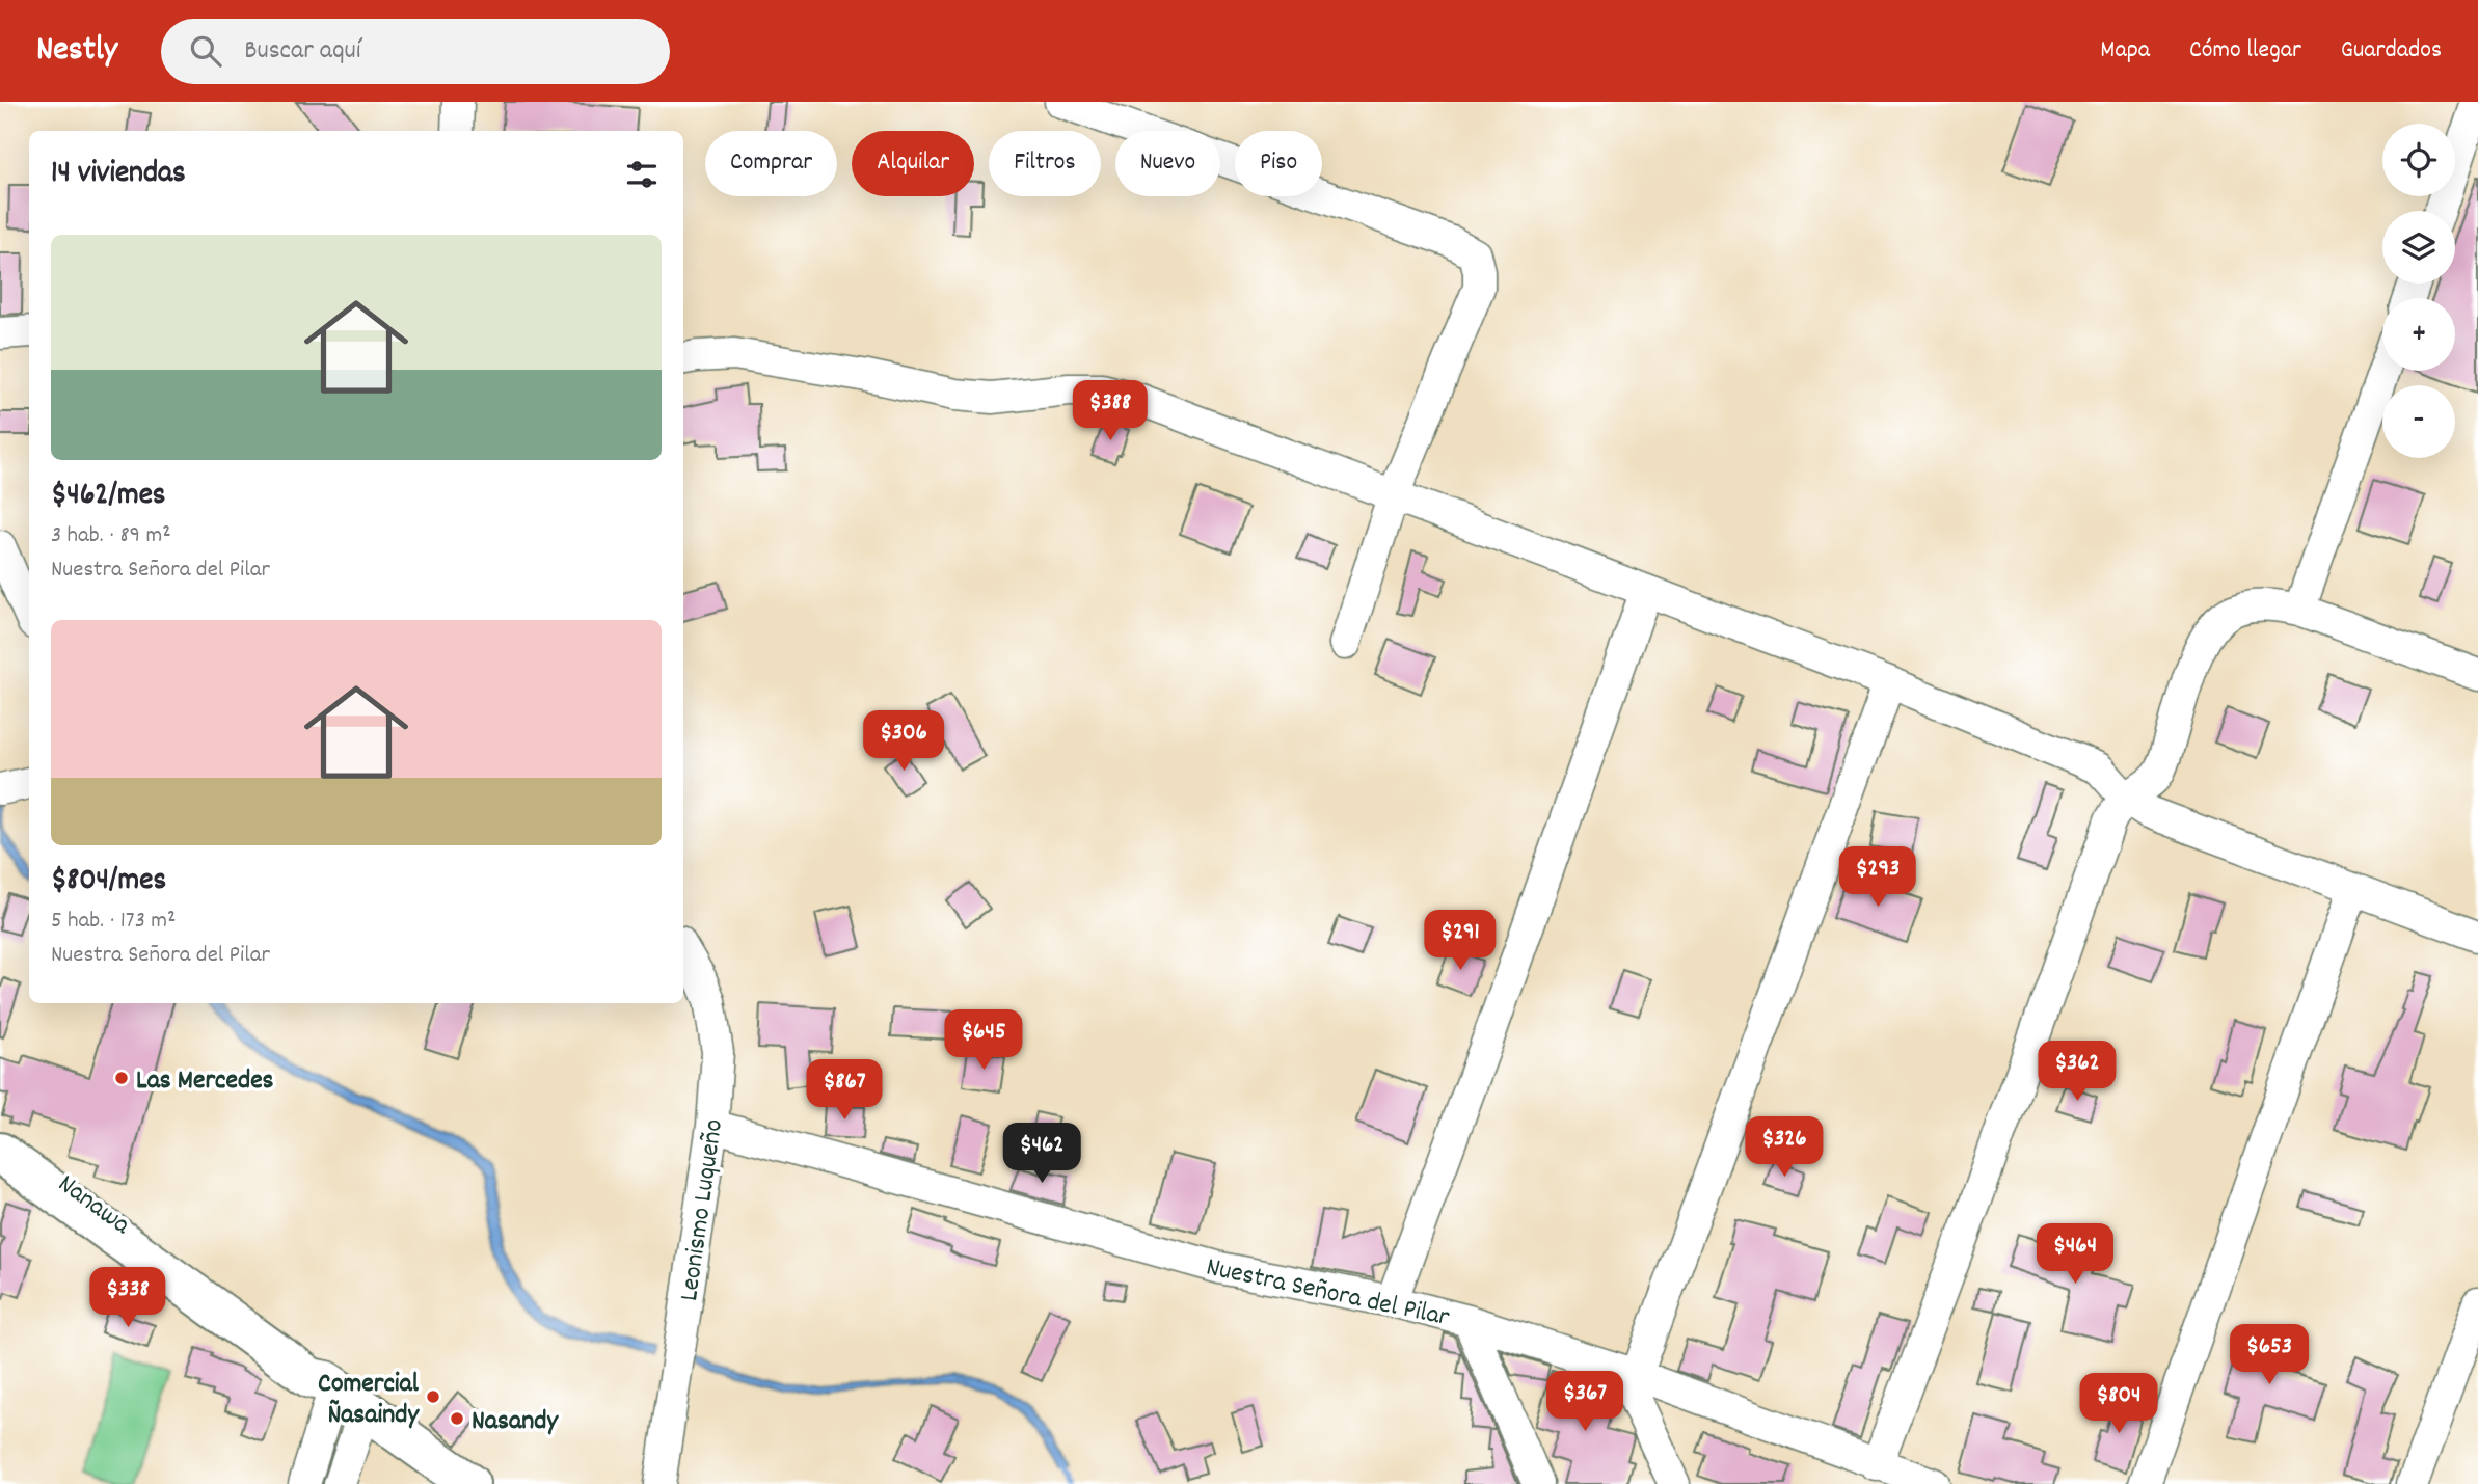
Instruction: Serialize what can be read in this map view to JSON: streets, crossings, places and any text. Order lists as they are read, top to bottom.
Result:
{
  "streets": {
    "main road": ["Nanawa"],
    "street": ["Leonismo Luqueño", "Nuestra Señora del Pilar"]
  },
  "crossings": [
    ["Leonismo Luqueño", "Nuestra Señora del Pilar"]
  ],
  "places": ["Las Mercedes", "Comercial Ñasaindy", "Nasandy"],
  "page": {
    "header": "Nestly",
    "search": "Buscar aquí",
    "nav": ["Mapa", "Cómo llegar", "Guardados"],
    "map_buttons": ["+", "−"],
    "chip": [
      "Comprar",
      "Alquilar",
      "Filtros",
      "Nuevo",
      "Piso"
    ],
    "heading": "14 viviendas",
    "list": [
      {
        "name": "$462/mes",
        "note": "3 hab. · 89 m² · Nuestra Señora del Pilar"
      },
      {
        "name": "$804/mes",
        "note": "5 hab. · 173 m² · Nuestra Señora del Pilar"
      }
    ],
    "price": [
      "$388",
      "$306",
      "$293",
      "$291",
      "$645",
      "$362",
      "$867",
      "$326",
      "$462",
      "$464",
      "$338",
      "$653",
      "$367",
      "$804"
    ]
  }
}
